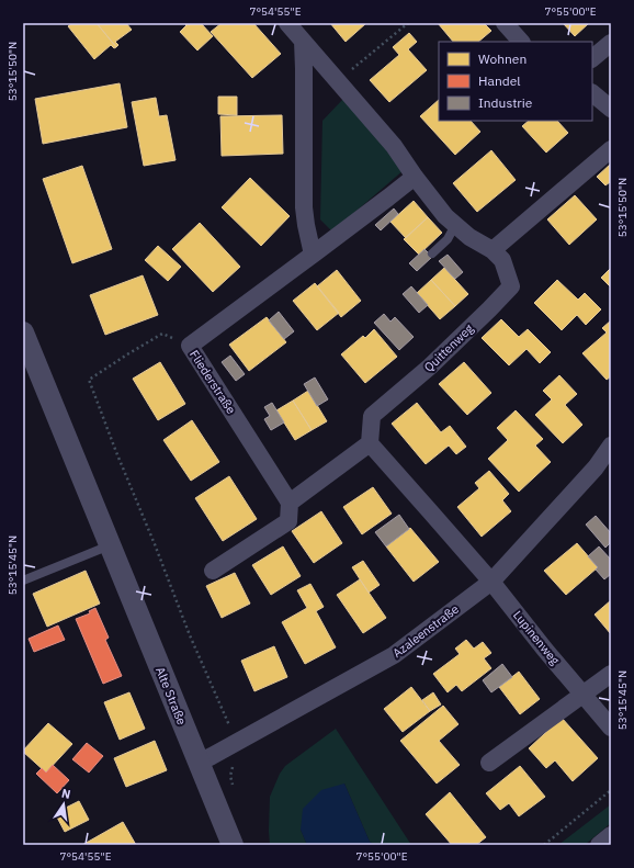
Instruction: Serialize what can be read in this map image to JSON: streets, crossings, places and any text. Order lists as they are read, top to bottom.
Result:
{
  "streets": {
    "street": [
      "Quittenweg",
      "Fliederstraße",
      "Azaleenstraße",
      "Lupinenweg",
      "Alte Straße"
    ]
  },
  "crossings": [
    ["Quittenweg", "Fliederstraße"],
    ["Azaleenstraße", "Lupinenweg"],
    ["Azaleenstraße", "Alte Straße"]
  ],
  "legend": ["Wohnen", "Handel", "Industrie"],
  "north": "top",
  "coordinates": [
    "7°54'55\"E",
    "7°55'00\"E",
    "53°15'50\"N",
    "53°15'45\"N"
  ]
}
